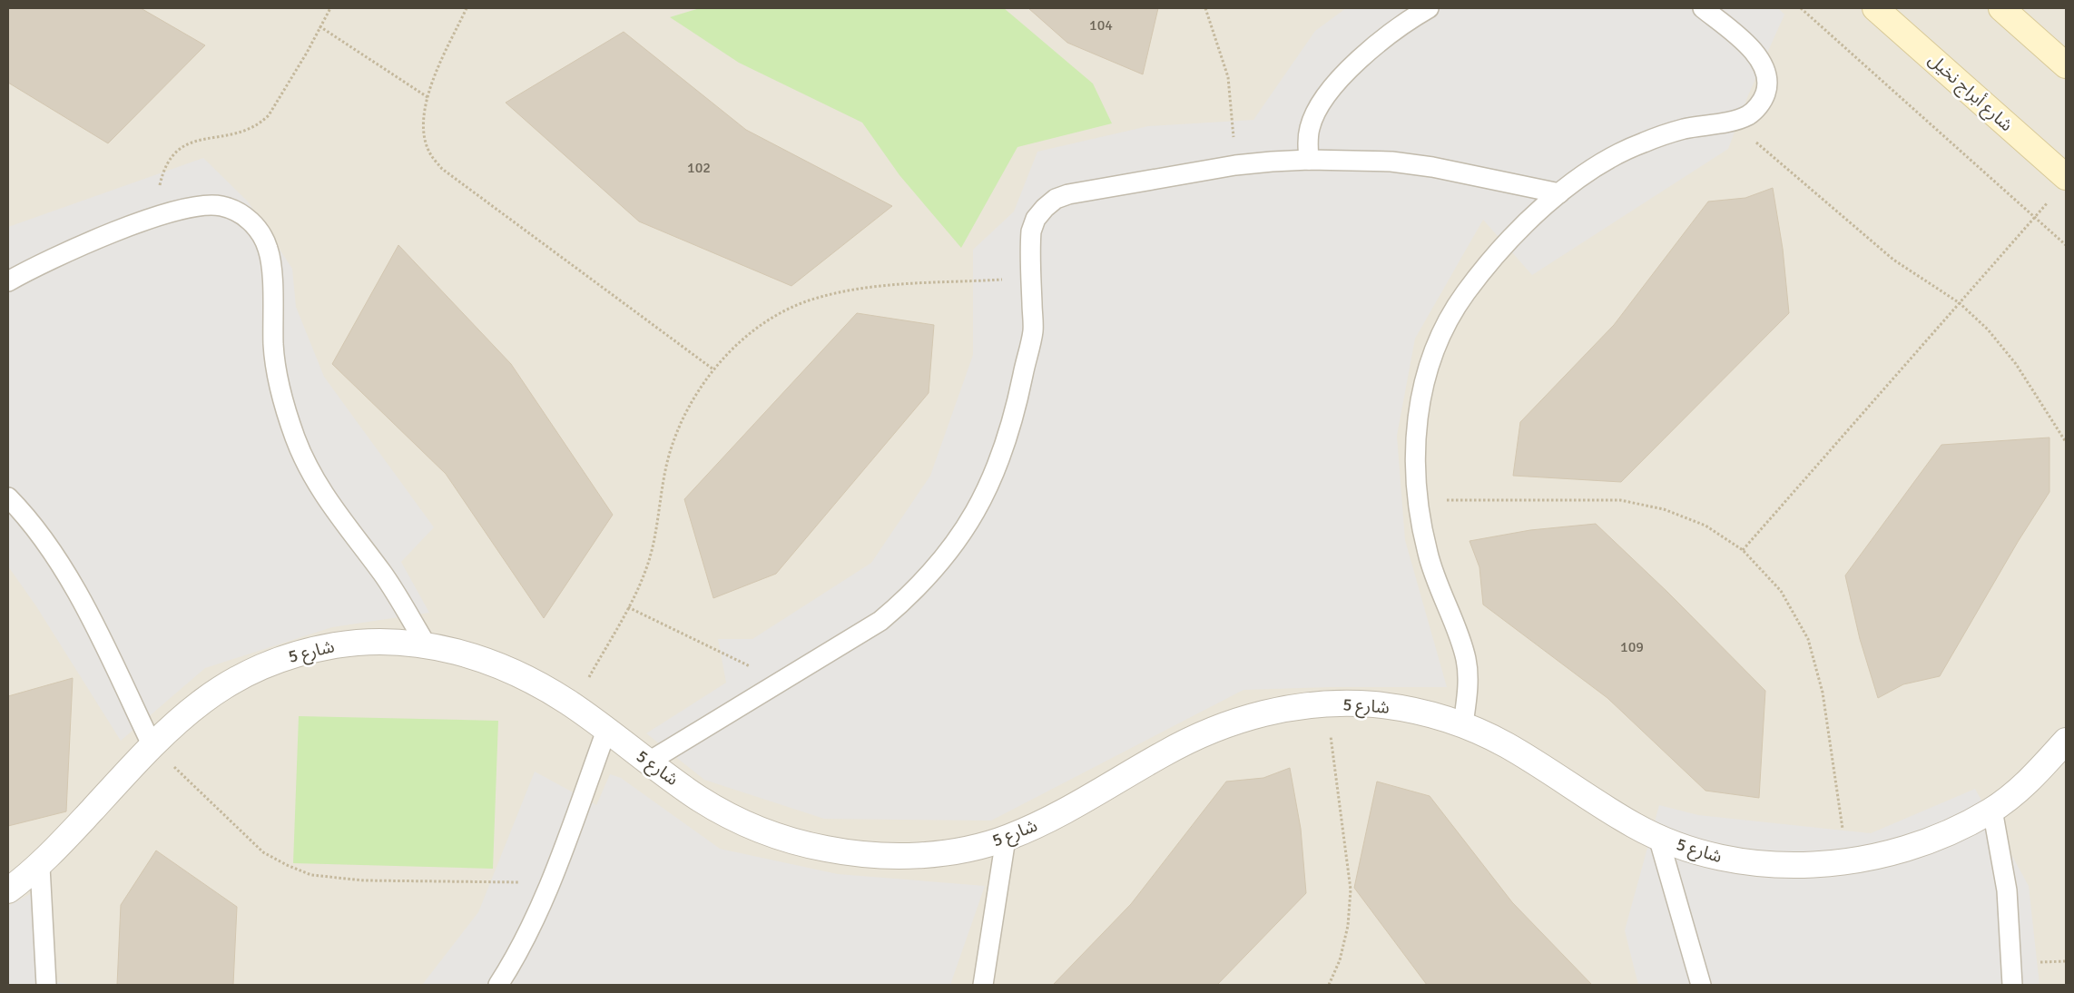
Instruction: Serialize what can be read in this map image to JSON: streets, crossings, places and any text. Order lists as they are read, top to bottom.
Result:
{
  "streets": {
    "street": ["شارع أبراج نخيل", "شارع 5"]
  },
  "house_numbers": ["104", "102", "109"]
}
